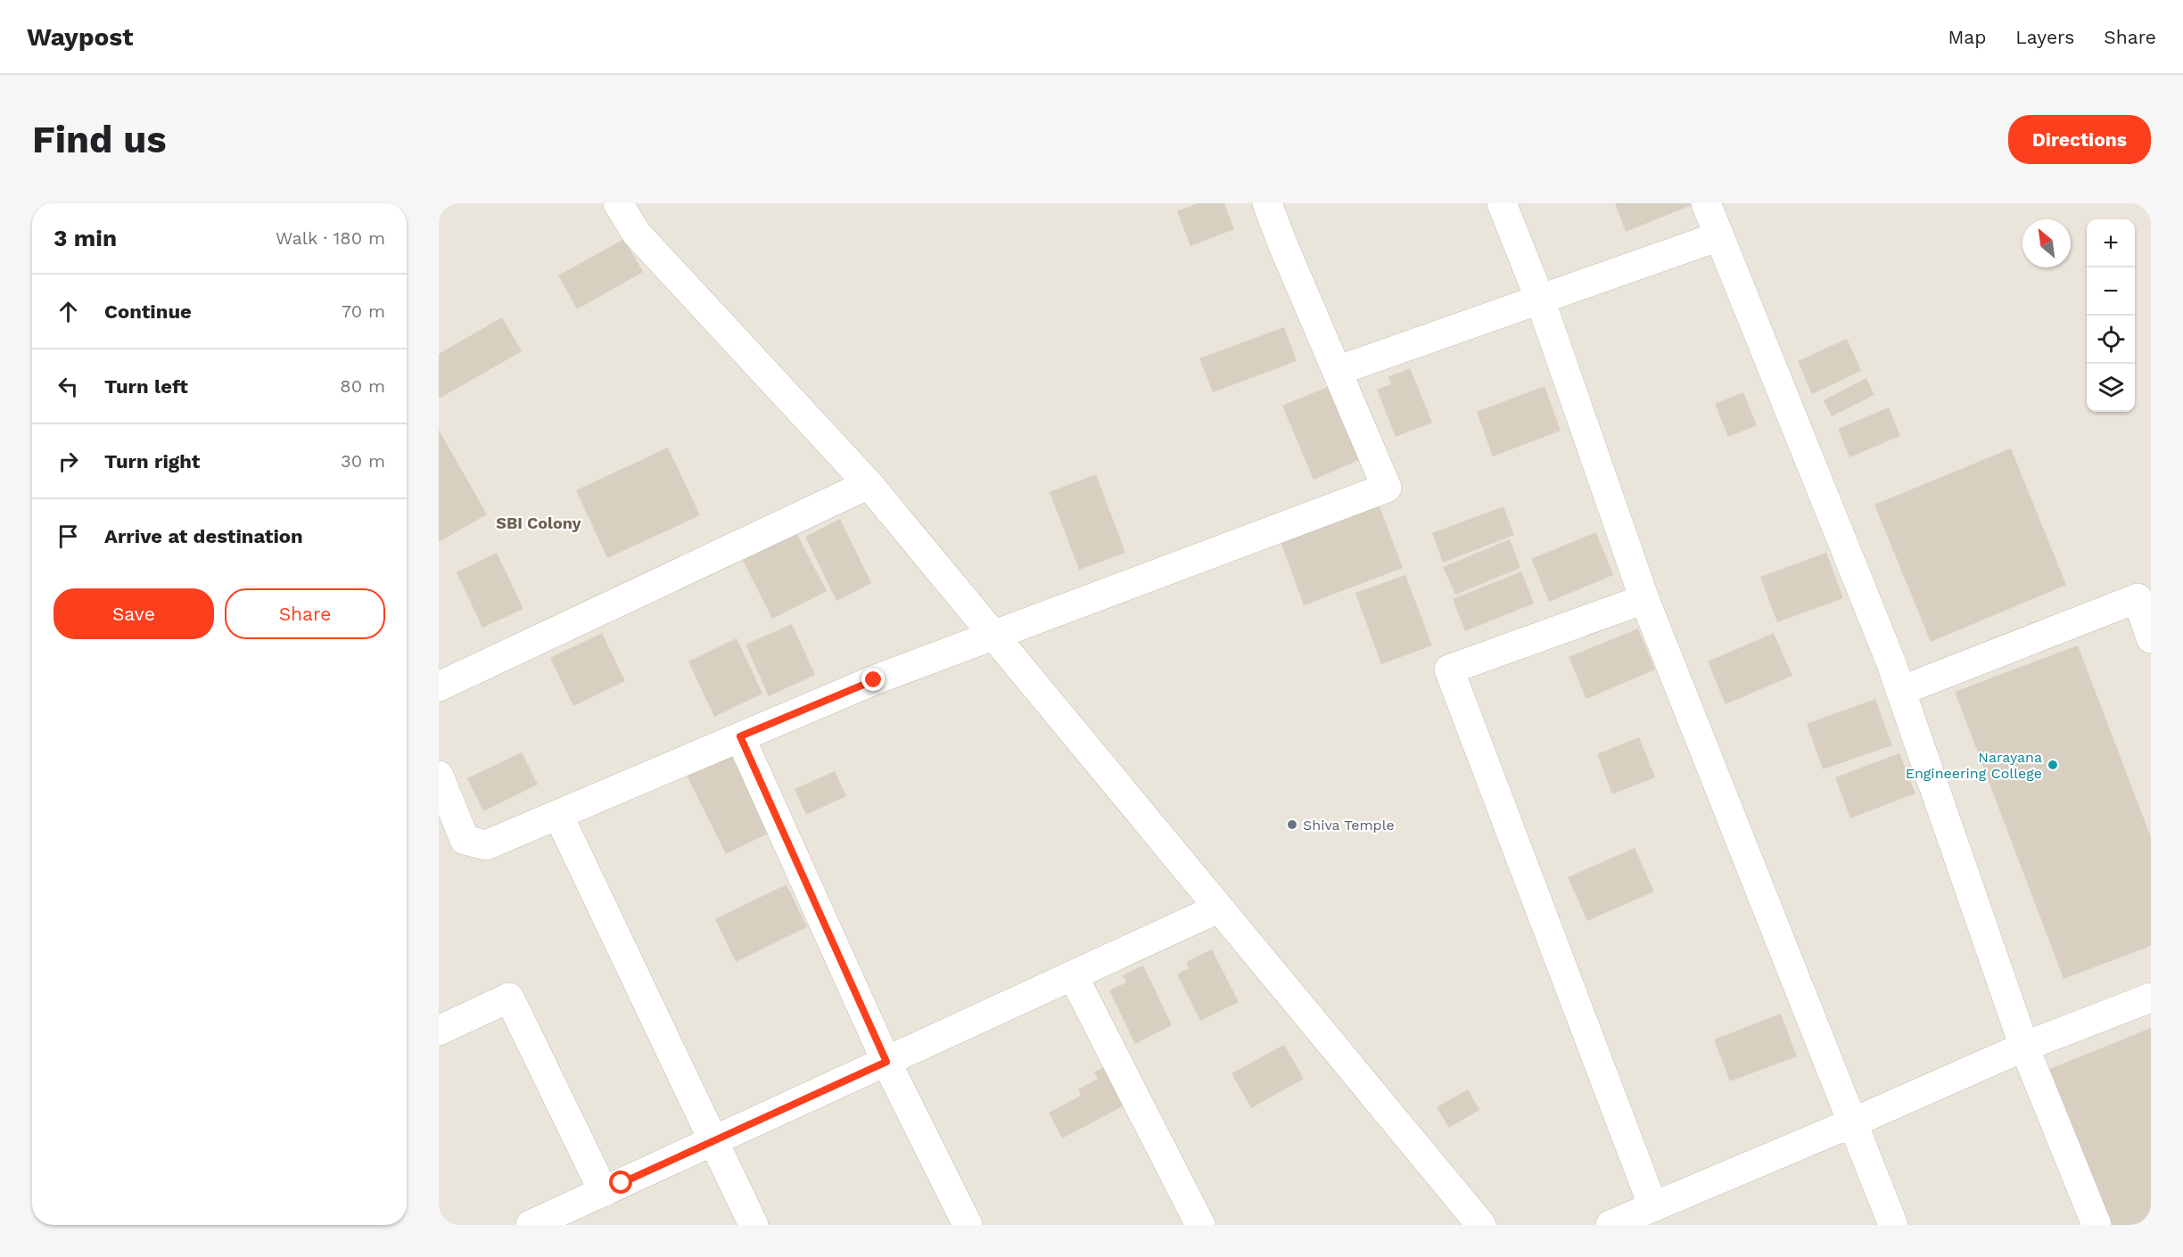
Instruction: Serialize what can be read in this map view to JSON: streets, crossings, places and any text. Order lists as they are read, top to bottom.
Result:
{
  "districts": ["SBI Colony"],
  "places": ["Narayana Engineering College", "Shiva Temple"],
  "north": "top left",
  "page": {
    "header": "Waypost",
    "nav": ["Map", "Layers", "Share"],
    "buttons": [
      "Directions",
      ["Save", "Share"]
    ],
    "title": "Find us",
    "heading": ["3 min", "Walk · 180 m"],
    "map_buttons": ["+", "−"],
    "list": [
      ["Continue", "70 m"],
      ["Turn left", "80 m"],
      ["Turn right", "30 m"],
      "Arrive at destination"
    ]
  }
}
